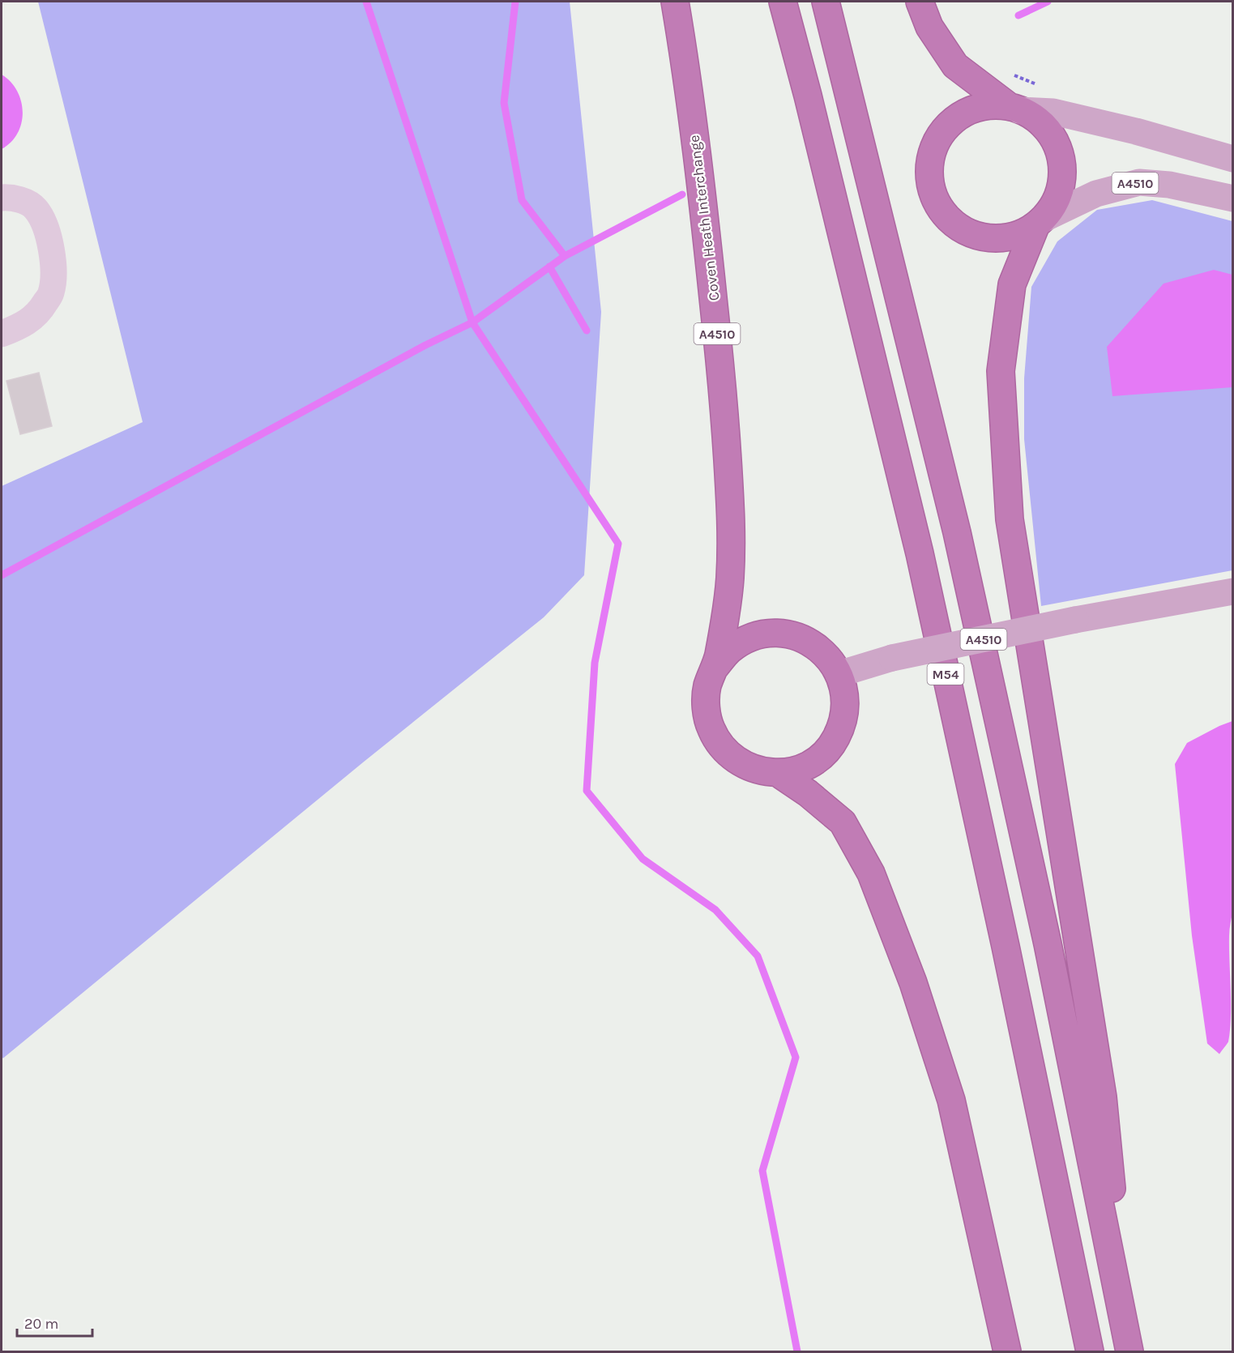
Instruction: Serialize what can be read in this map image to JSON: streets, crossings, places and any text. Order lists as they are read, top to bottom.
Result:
{
  "streets": {
    "highway": ["A4510", "Coven Heath Interchange", "M54"]
  },
  "crossings": [
    ["A4510", "Coven Heath Interchange"]
  ],
  "scale_bar": "20 m"
}
